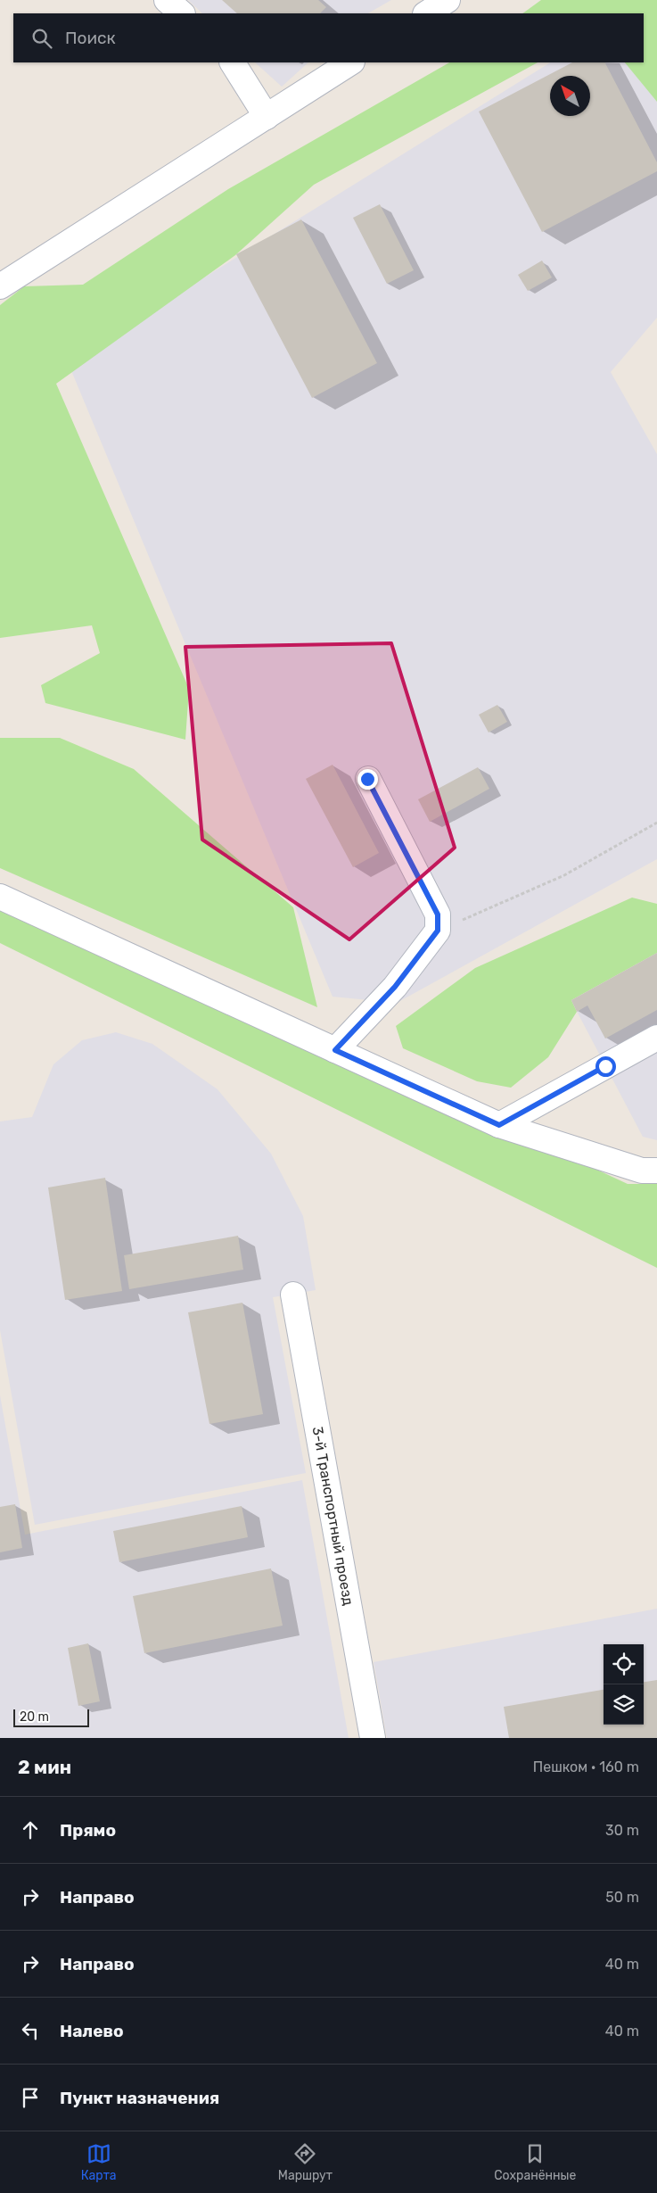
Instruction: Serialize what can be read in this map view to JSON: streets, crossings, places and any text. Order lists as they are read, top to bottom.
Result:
{
  "streets": {
    "street": ["3-й Транспортный проезд"]
  },
  "scale_bar": "20 m",
  "north": "top left",
  "page": {
    "search": "Поиск",
    "scale": "20 m",
    "heading": ["2 мин", "Пешком · 160 m"],
    "list": [
      ["Прямо", "30 m"],
      ["Направо", "50 m"],
      ["Направо", "40 m"],
      ["Налево", "40 m"],
      "Пункт назначения"
    ],
    "nav": ["Карта", "Маршрут", "Сохранённые"]
  }
}
